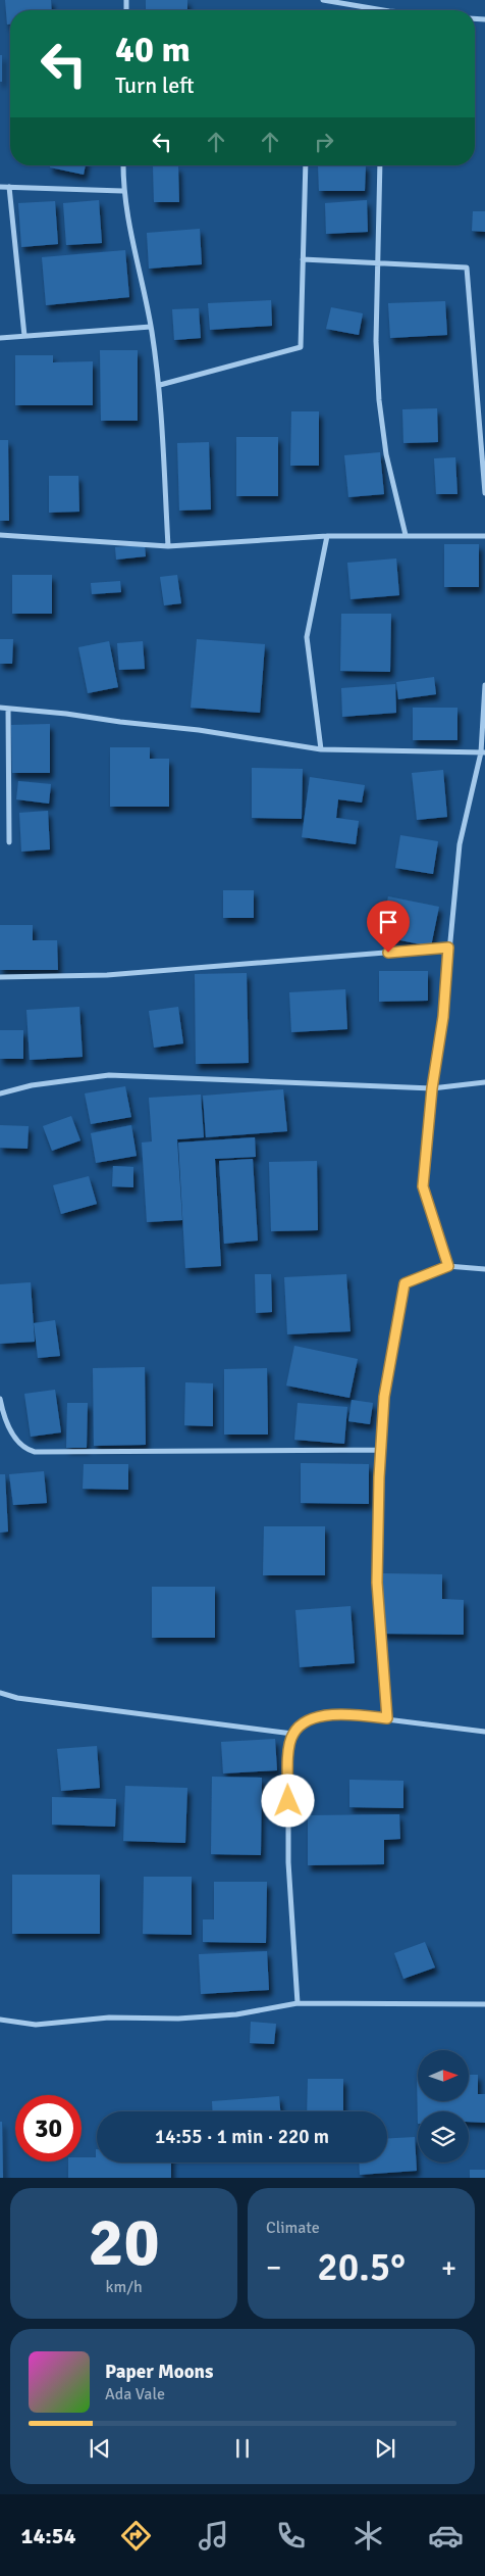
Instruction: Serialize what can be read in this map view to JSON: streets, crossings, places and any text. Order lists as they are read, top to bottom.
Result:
{
  "north": "right",
  "page": {
    "turn": ["40 m", "Turn left"],
    "limit": "30",
    "trip": "14:55 · 1 min · 220 m",
    "tile": [
      ["20", "km/h"],
      "Climate"
    ],
    "heat": ["−", "20.5°", "+"],
    "song": ["Paper Moons", "Ada Vale"],
    "tabs": "14:54"
  }
}
